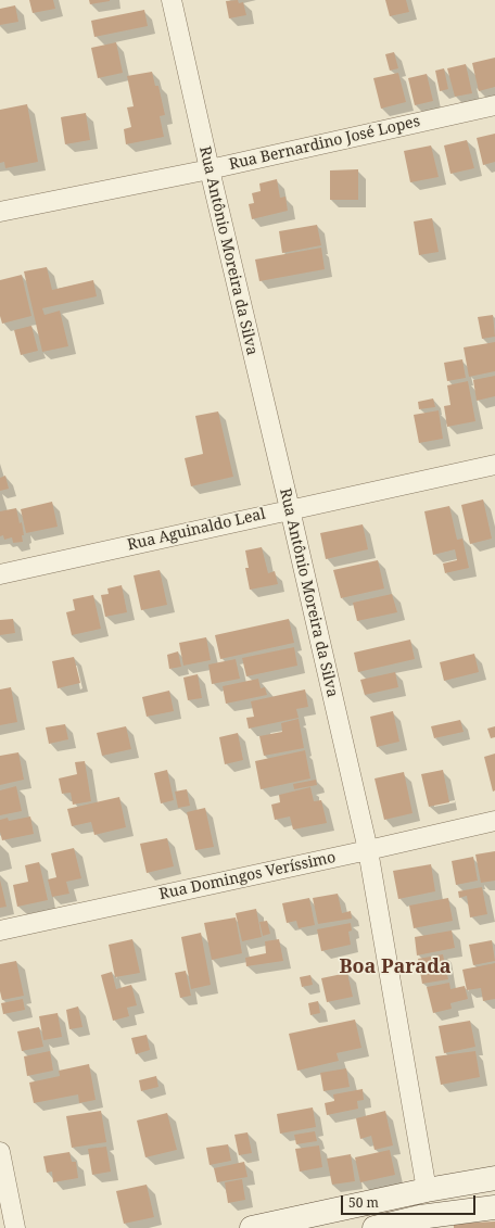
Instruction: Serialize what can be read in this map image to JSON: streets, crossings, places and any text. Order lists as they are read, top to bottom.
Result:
{
  "streets": {
    "street": [
      "Rua Bernardino José Lopes",
      "Rua Antônio Moreira da Silva",
      "Rua Aguinaldo Leal",
      "Rua Domingos Veríssimo"
    ]
  },
  "crossings": [
    ["Rua Bernardino José Lopes", "Rua Antônio Moreira da Silva"],
    ["Rua Antônio Moreira da Silva", "Rua Aguinaldo Leal"],
    ["Rua Antônio Moreira da Silva", "Rua Domingos Veríssimo"]
  ],
  "districts": ["Boa Parada"],
  "scale_bar": "50 m"
}
